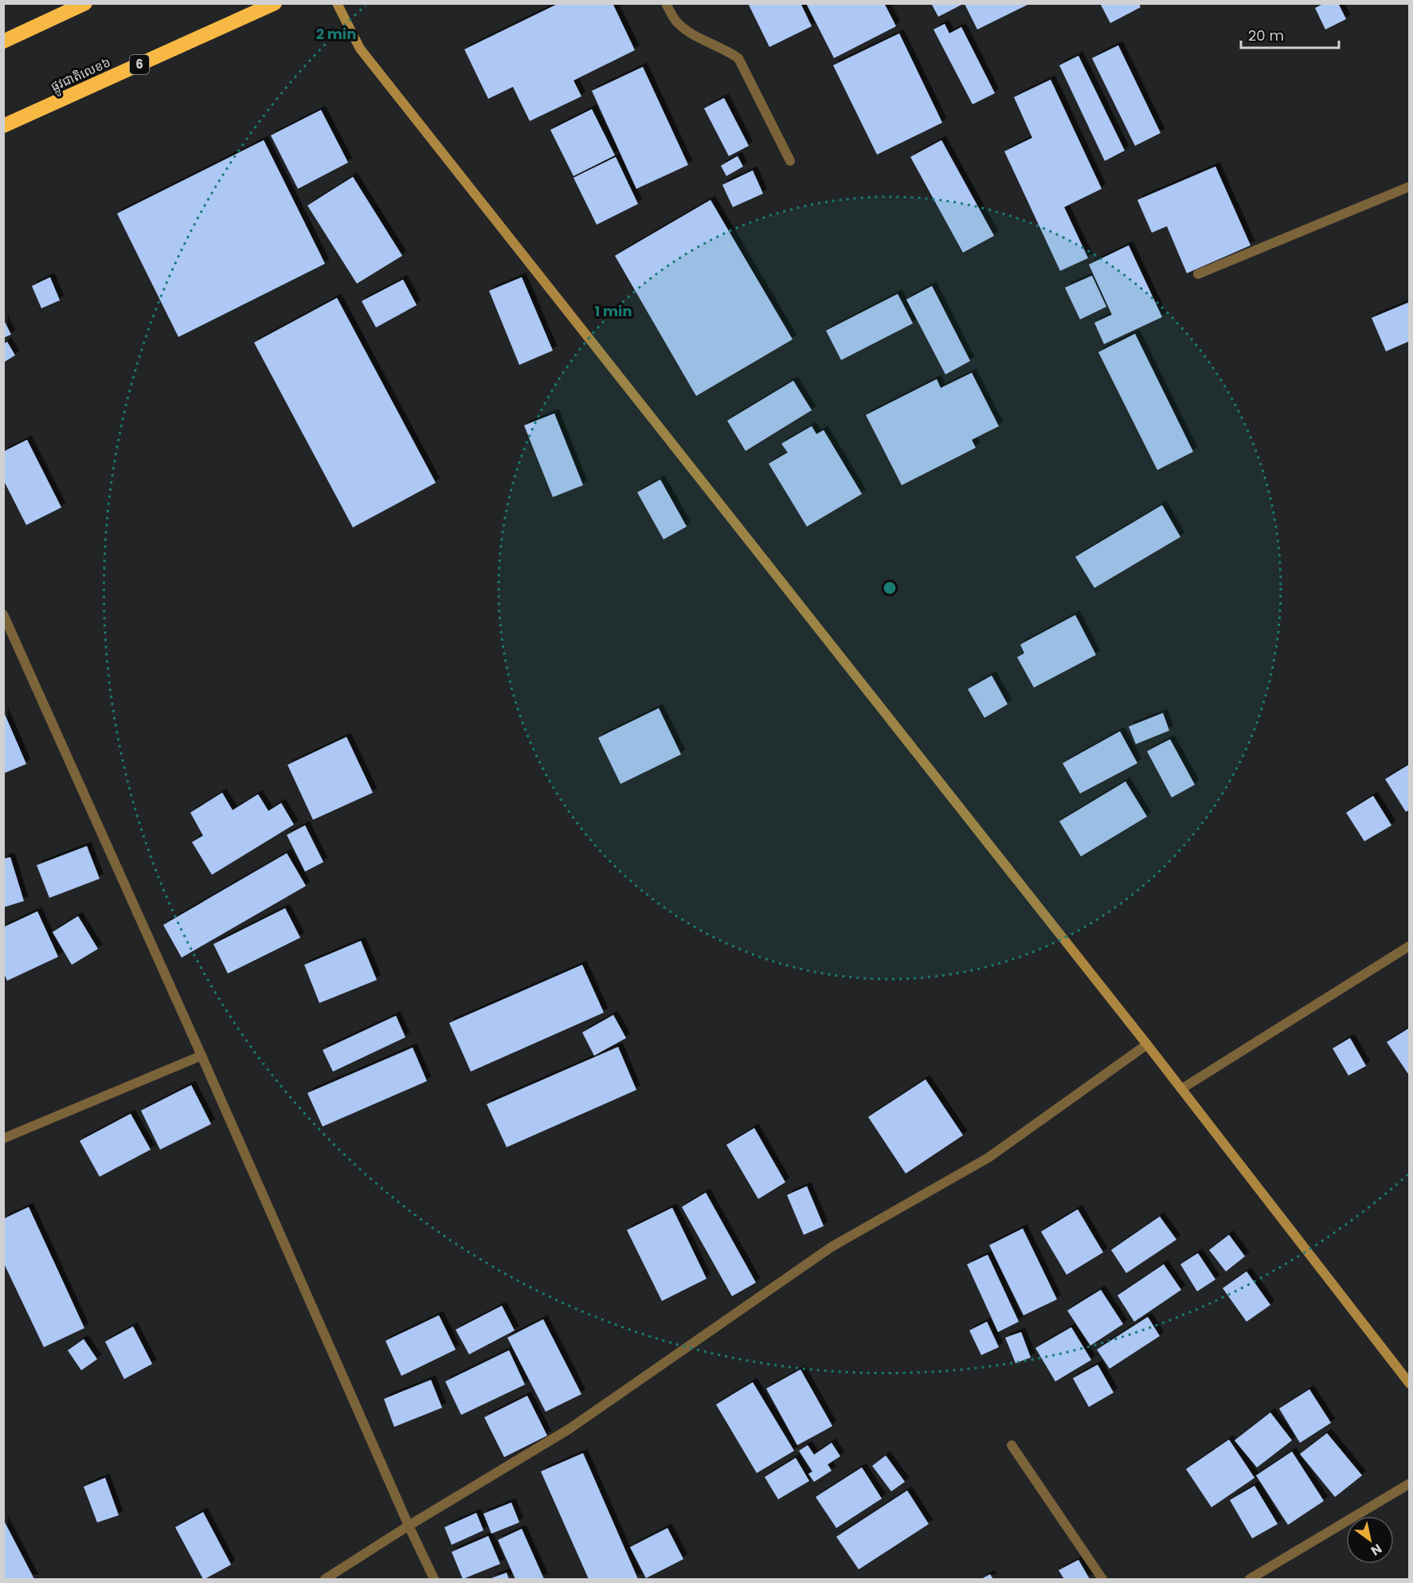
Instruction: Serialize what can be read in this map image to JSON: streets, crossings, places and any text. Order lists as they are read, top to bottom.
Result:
{
  "streets": {
    "highway": ["6", "ផ្លូវជាតិលេខ៦"]
  },
  "scale_bar": "20 m",
  "north": "bottom right",
  "rings": ["2 min", "1 min"]
}
